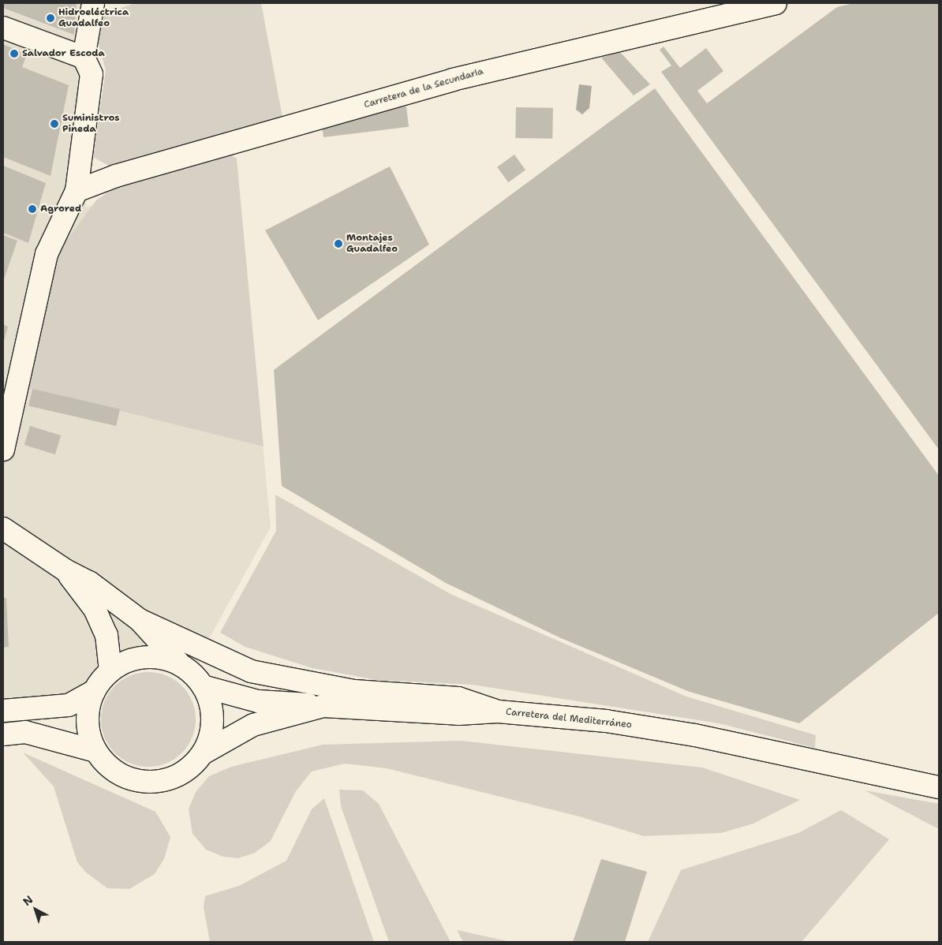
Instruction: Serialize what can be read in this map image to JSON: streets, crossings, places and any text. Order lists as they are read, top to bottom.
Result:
{
  "streets": {
    "main road": ["Carretera de la Secundaria", "Carretera del Mediterráneo"]
  },
  "places": [
    "Hidroeléctrica Guadalfeo",
    "Salvador Escoda",
    "Suministros Pineda",
    "Agrored",
    "Montajes Guadalfeo"
  ],
  "north": "top left"
}
